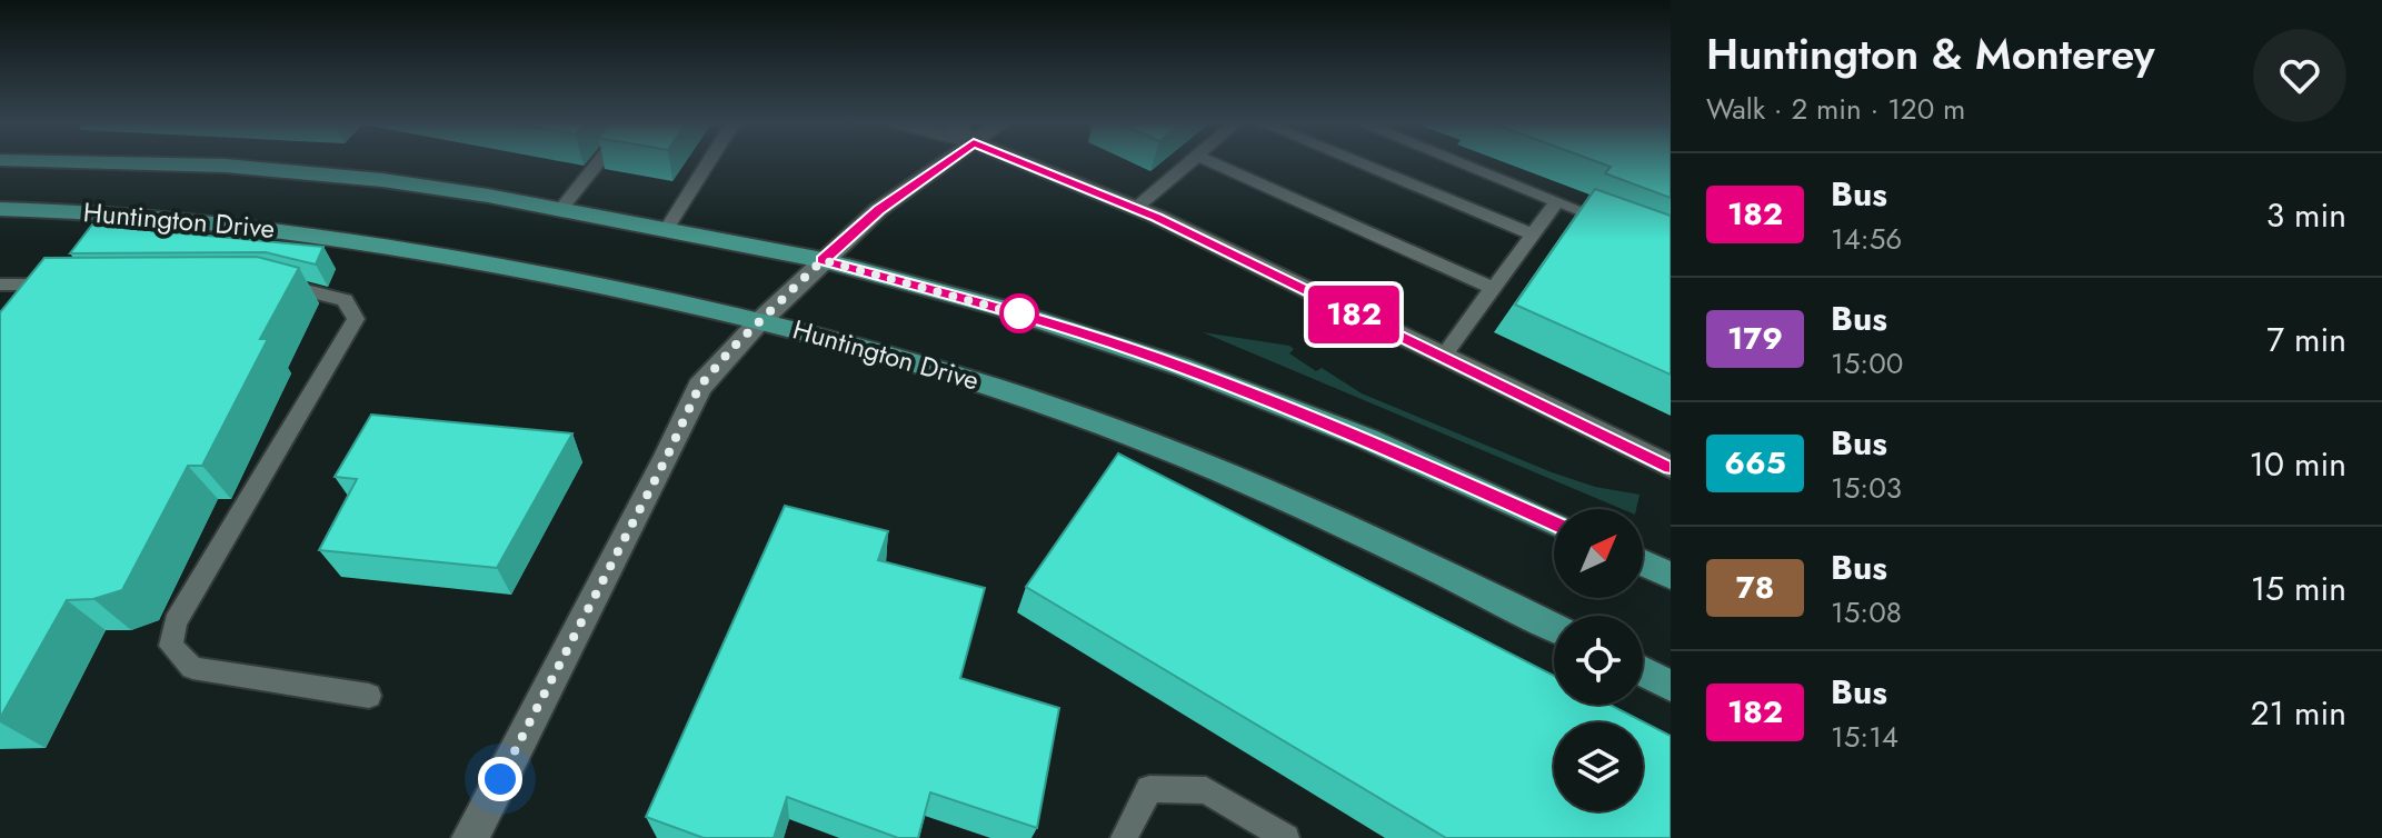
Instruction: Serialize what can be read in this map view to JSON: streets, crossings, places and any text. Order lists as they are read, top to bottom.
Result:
{
  "streets": {
    "main road": ["Huntington Drive"]
  },
  "lines": ["bus line 182"],
  "north": "top right",
  "page": {
    "on_map": "182",
    "heading": ["Huntington & Monterey", "Walk · 2 min · 120 m"],
    "list": [
      {
        "mark": "182",
        "name": "Bus",
        "note": "14:56",
        "value": "3 min"
      },
      {
        "mark": "179",
        "name": "Bus",
        "note": "15:00",
        "value": "7 min"
      },
      {
        "mark": "665",
        "name": "Bus",
        "note": "15:03",
        "value": "10 min"
      },
      {
        "mark": "78",
        "name": "Bus",
        "note": "15:08",
        "value": "15 min"
      },
      {
        "mark": "182",
        "name": "Bus",
        "note": "15:14",
        "value": "21 min"
      }
    ]
  }
}
